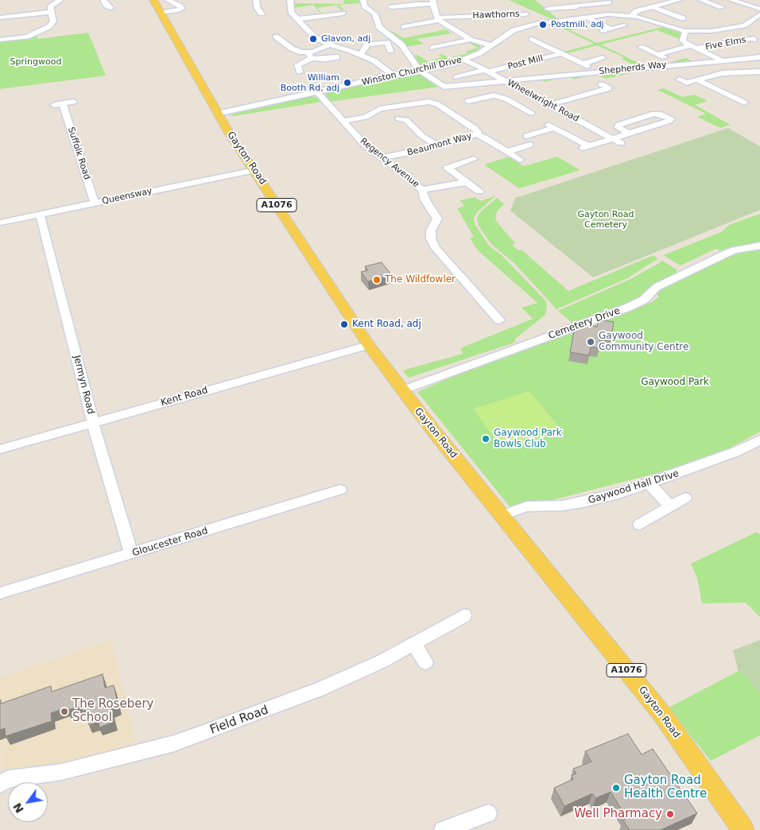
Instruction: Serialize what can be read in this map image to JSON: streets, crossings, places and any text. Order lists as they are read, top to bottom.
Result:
{
  "streets": {
    "main road": ["Gayton Road", "A1076"],
    "street": [
      "Hawthorns",
      "Five Elms",
      "Post Mill",
      "Shepherds Way",
      "Winston Churchill Drive",
      "Wheelwright Road",
      "Beaumont Way",
      "Suffolk Road",
      "Regency Avenue",
      "Queensway",
      "Cemetery Drive",
      "Jermyn Road",
      "Kent Road",
      "Gaywood Hall Drive",
      "Gloucester Road",
      "Field Road"
    ]
  },
  "crossings": [
    ["Post Mill", "Wheelwright Road"],
    ["Shepherds Way", "Winston Churchill Drive"],
    ["Shepherds Way", "Wheelwright Road"],
    ["Winston Churchill Drive", "Wheelwright Road"],
    ["Winston Churchill Drive", "Gayton Road"],
    ["Winston Churchill Drive", "Regency Avenue"],
    ["Beaumont Way", "Regency Avenue"],
    ["Suffolk Road", "Queensway"],
    ["Gayton Road", "Queensway"],
    ["Gayton Road", "Cemetery Drive"],
    ["Gayton Road", "Kent Road"],
    ["Gayton Road", "Gaywood Hall Drive"],
    ["Queensway", "Jermyn Road"],
    ["Jermyn Road", "Kent Road"],
    ["Jermyn Road", "Gloucester Road"]
  ],
  "parks": ["Springwood", "Gayton Road Cemetery", "Gaywood Park"],
  "places": [
    "Postmill, adj",
    "Glavon, adj",
    "William Booth Rd, adj",
    "The Wildfowler",
    "Kent Road, adj",
    "Gaywood Community Centre",
    "Gaywood Park Bowls Club",
    "The Rosebery School",
    "Gayton Road Health Centre",
    "Well Pharmacy"
  ],
  "north": "bottom left"
}
